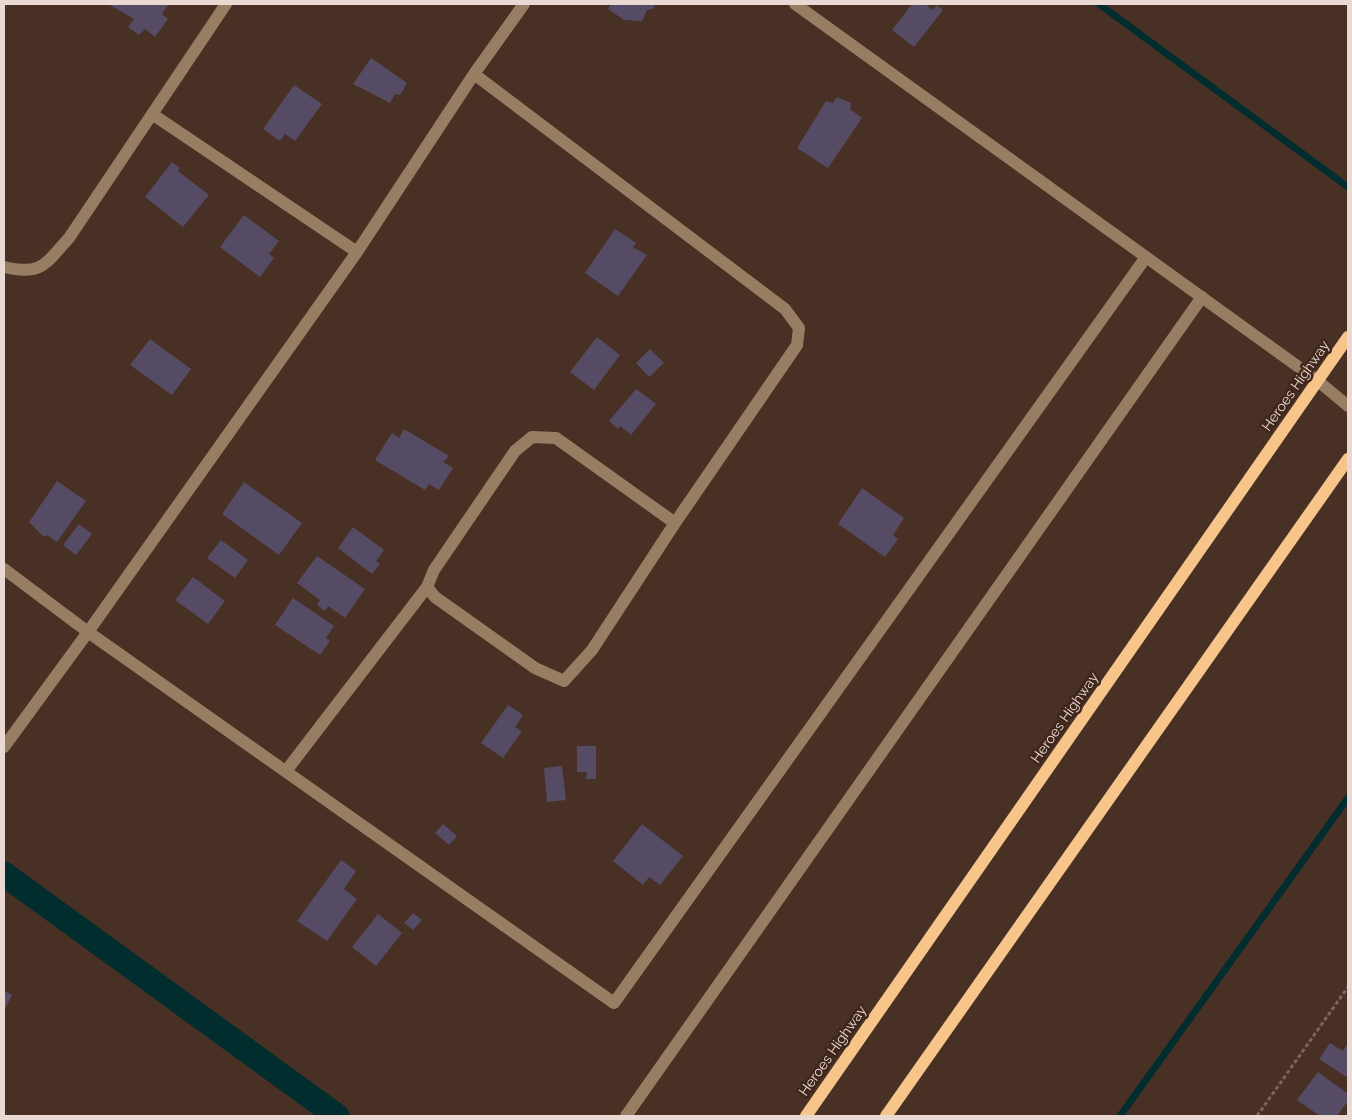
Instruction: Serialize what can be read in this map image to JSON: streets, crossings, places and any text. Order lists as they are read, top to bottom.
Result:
{
  "streets": {
    "main road": ["Heroes Highway"]
  }
}
